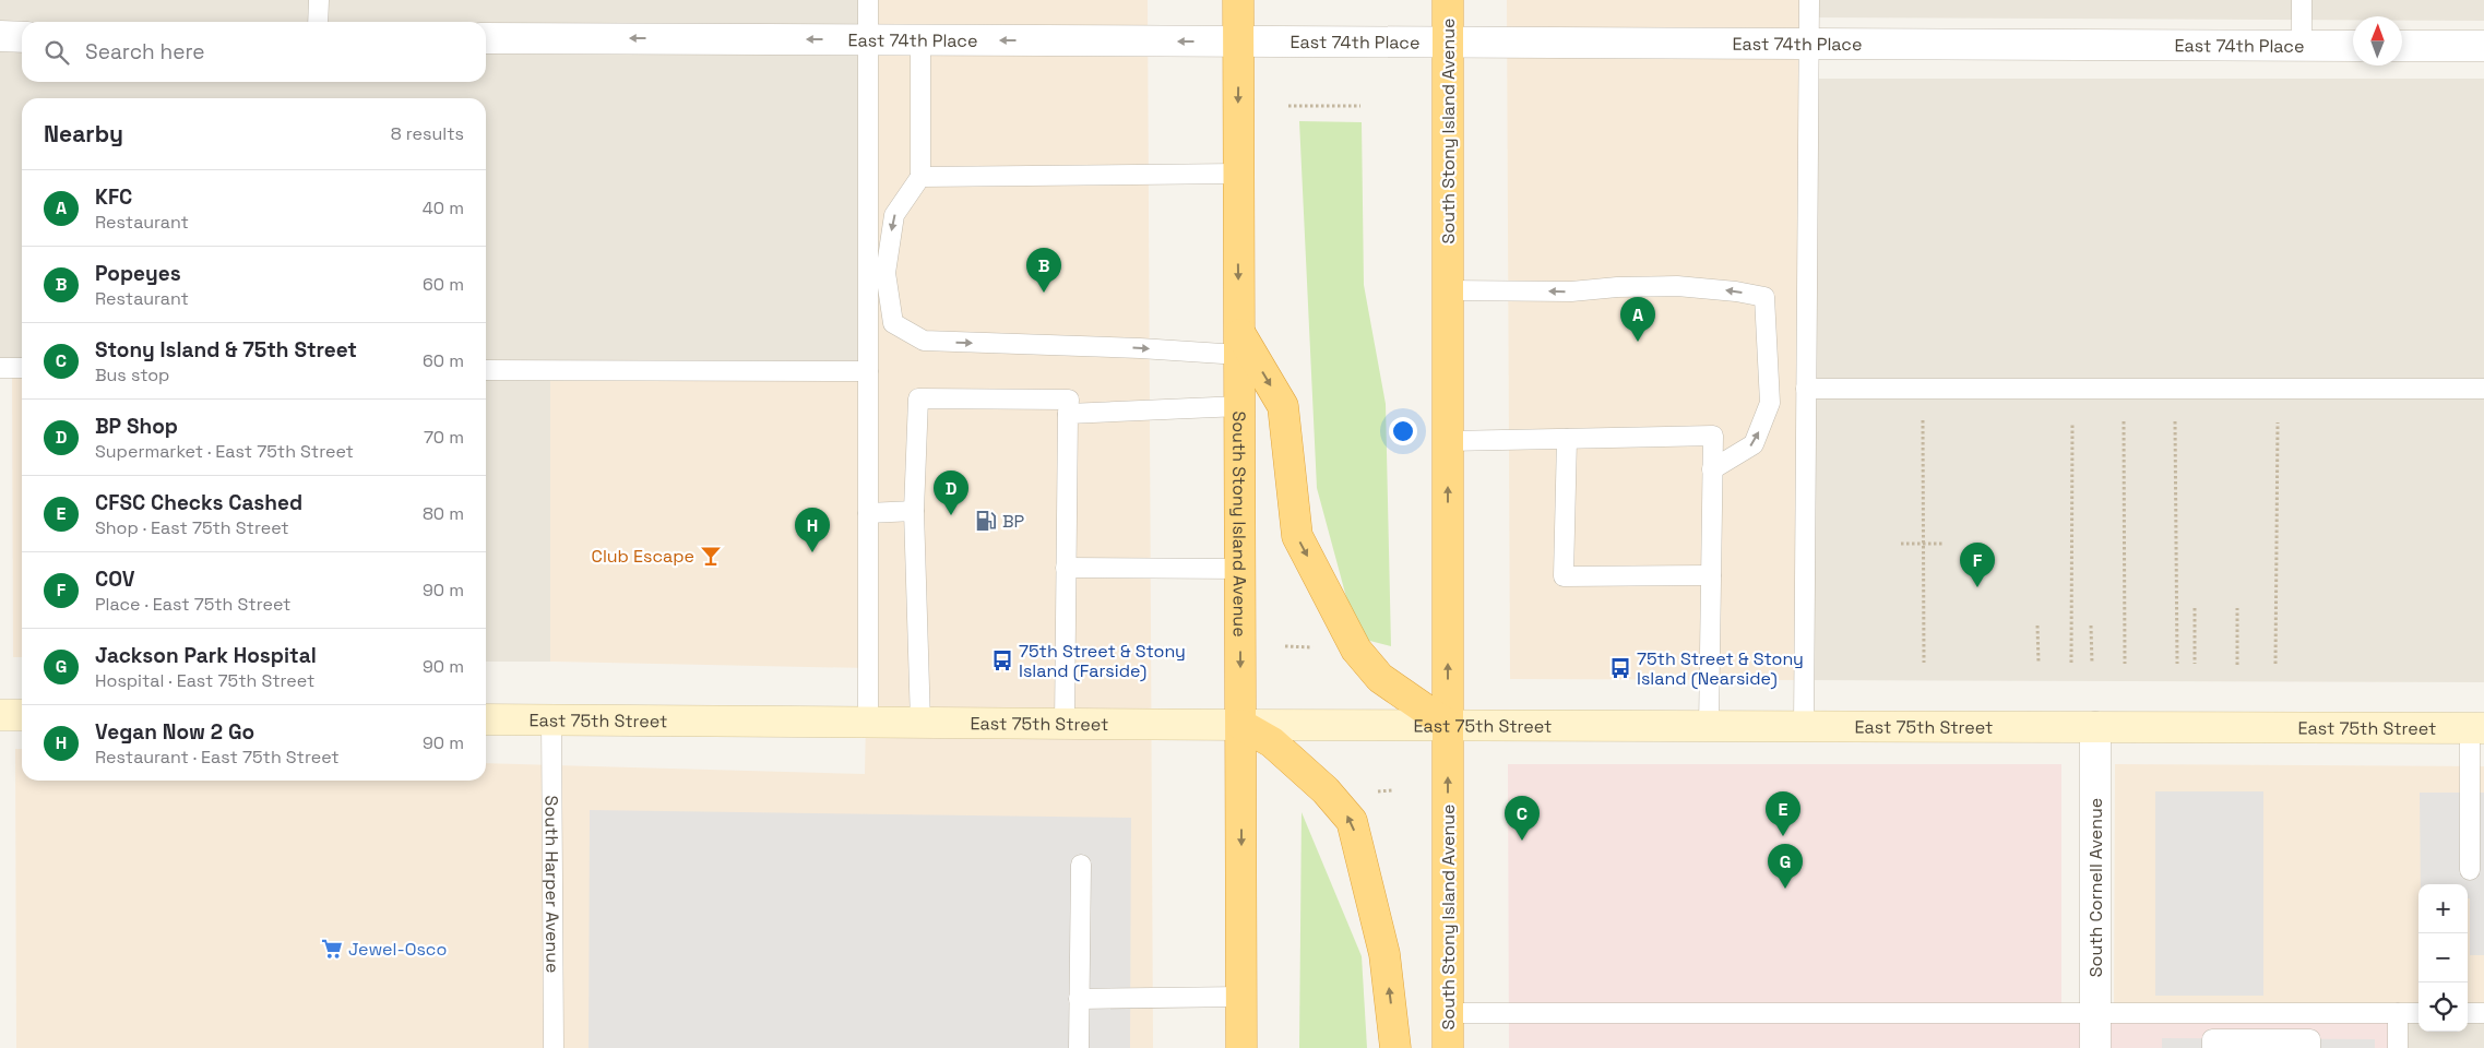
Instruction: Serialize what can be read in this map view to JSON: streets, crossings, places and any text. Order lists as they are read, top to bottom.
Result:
{
  "streets": {
    "highway": ["South Stony Island Avenue"],
    "main road": ["East 75th Street"],
    "street": ["East 74th Place", "South Cornell Avenue"],
    "lane": ["South Harper Avenue"]
  },
  "crossings": [
    ["East 74th Place", "South Stony Island Avenue"],
    ["South Stony Island Avenue", "East 75th Street"],
    ["East 75th Street", "South Harper Avenue"],
    ["East 75th Street", "South Cornell Avenue"]
  ],
  "one_way": ["East 74th Place"],
  "places": {
    "fuel station": ["BP"],
    "bar": ["Club Escape"],
    "bus stop": ["75th Street & Stony Island (Farside)", "75th Street & Stony Island (Nearside)"],
    "supermarket": ["Jewel-Osco"]
  },
  "north": "top",
  "page": {
    "search": "Search here",
    "heading": ["Nearby", "8 results"],
    "list": [
      {
        "mark": "A",
        "name": "KFC",
        "note": "Restaurant",
        "value": "40 m"
      },
      {
        "mark": "B",
        "name": "Popeyes",
        "note": "Restaurant",
        "value": "60 m"
      },
      {
        "mark": "C",
        "name": "Stony Island & 75th Street",
        "note": "Bus stop",
        "value": "60 m"
      },
      {
        "mark": "D",
        "name": "BP Shop",
        "note": "Supermarket · East 75th Street",
        "value": "70 m"
      },
      {
        "mark": "E",
        "name": "CFSC Checks Cashed",
        "note": "Shop · East 75th Street",
        "value": "80 m"
      },
      {
        "mark": "F",
        "name": "COV",
        "note": "Place · East 75th Street",
        "value": "90 m"
      },
      {
        "mark": "G",
        "name": "Jackson Park Hospital",
        "note": "Hospital · East 75th Street",
        "value": "90 m"
      },
      {
        "mark": "H",
        "name": "Vegan Now 2 Go",
        "note": "Restaurant · East 75th Street",
        "value": "90 m"
      }
    ],
    "pins": [
      "B",
      "A",
      "D",
      "H",
      "F",
      "E",
      "C",
      "G"
    ],
    "map_buttons": ["+", "−"]
  }
}
